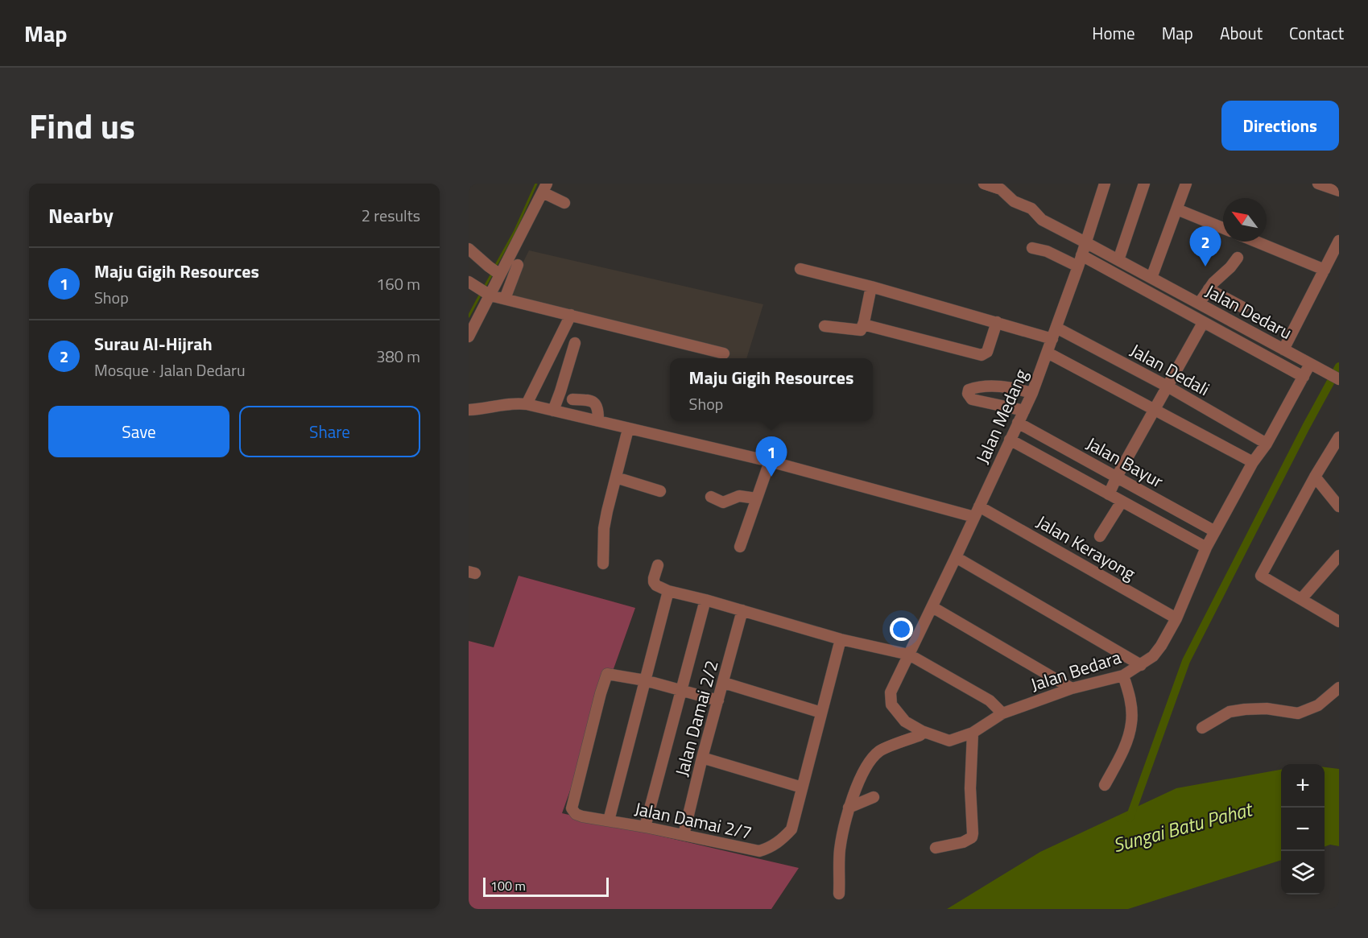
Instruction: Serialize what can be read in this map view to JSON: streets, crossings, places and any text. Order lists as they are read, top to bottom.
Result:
{
  "streets": {
    "street": [
      "Jalan Dedaru",
      "Jalan Dedali",
      "Jalan Medang",
      "Jalan Bayur",
      "Jalan Kerayong",
      "Jalan Bedara",
      "Jalan Damai 2/2",
      "Jalan Damai 2/7"
    ]
  },
  "crossings": [
    ["Jalan Dedaru", "Jalan Medang"],
    ["Jalan Dedaru", "Jalan Bedara"],
    ["Jalan Dedali", "Jalan Medang"],
    ["Jalan Dedali", "Jalan Bedara"],
    ["Jalan Medang", "Jalan Bayur"],
    ["Jalan Medang", "Jalan Kerayong"],
    ["Jalan Medang", "Jalan Bedara"],
    ["Jalan Bayur", "Jalan Bedara"],
    ["Jalan Kerayong", "Jalan Bedara"],
    ["Jalan Damai 2/2", "Jalan Damai 2/7"]
  ],
  "water": ["Sungai Batu Pahat"],
  "scale_bar": "100 m",
  "north": "top left",
  "page": {
    "header": "Map",
    "nav": [
      "Home",
      "Map",
      "About",
      "Contact"
    ],
    "title": "Find us",
    "buttons": [
      "Directions",
      ["Save", "Share"]
    ],
    "heading": ["Nearby", "2 results"],
    "pins": ["2", "1"],
    "list": [
      {
        "mark": "1",
        "name": "Maju Gigih Resources",
        "note": "Shop",
        "value": "160 m"
      },
      {
        "mark": "2",
        "name": "Surau Al-Hijrah",
        "note": "Mosque · Jalan Dedaru",
        "value": "380 m"
      }
    ],
    "popup": ["Maju Gigih Resources", "Shop"],
    "map_buttons": ["+", "−"],
    "scale": "100 m"
  }
}
